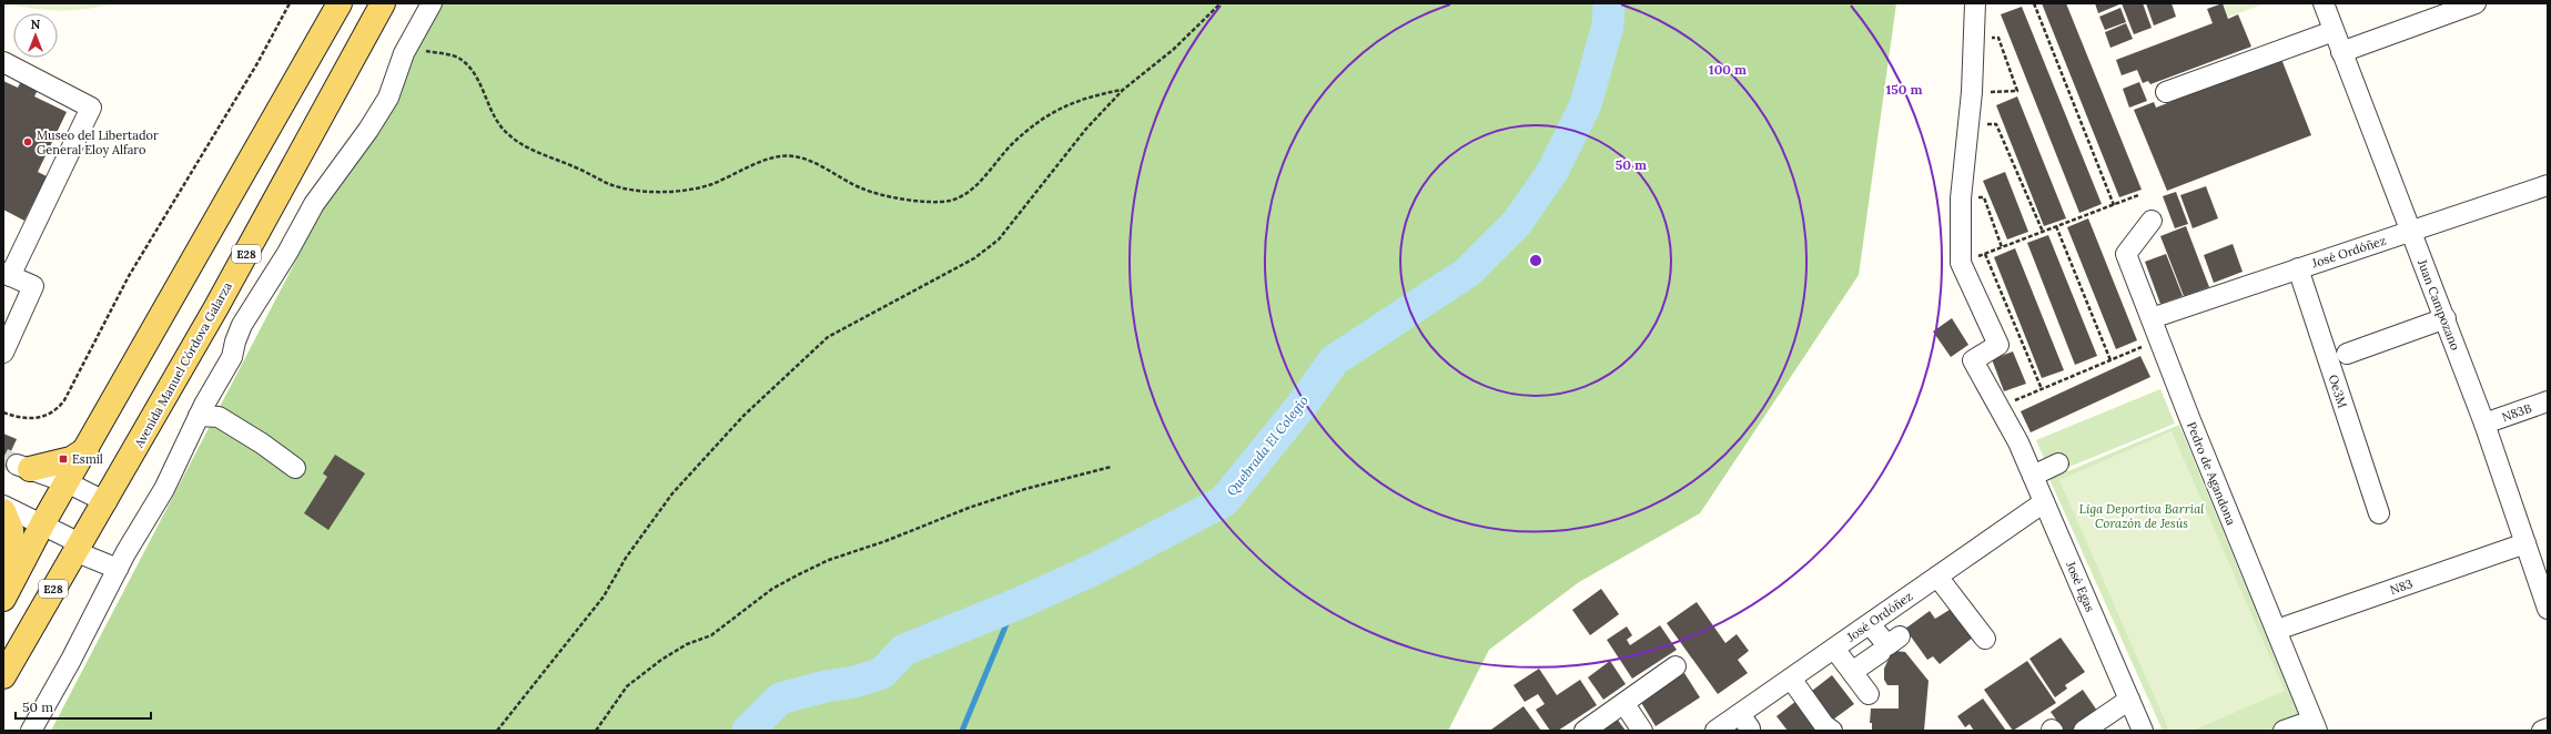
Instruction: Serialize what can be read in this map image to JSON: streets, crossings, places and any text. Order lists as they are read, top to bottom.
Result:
{
  "streets": {
    "main road": ["E28", "Avenida Manuel Córdova Galarza"],
    "street": [
      "José Ordóñez",
      "Juan Campozano",
      "Oe3M",
      "N83B",
      "Pedro de Agandona",
      "José Egas",
      "N83"
    ]
  },
  "crossings": [
    ["José Ordóñez", "Juan Campozano"],
    ["José Ordóñez", "Oe3M"],
    ["José Ordóñez", "Pedro de Agandona"],
    ["José Ordóñez", "José Egas"],
    ["Juan Campozano", "N83B"],
    ["Juan Campozano", "N83"],
    ["Pedro de Agandona", "N83"]
  ],
  "water": ["Quebrada El Colegio"],
  "parks": ["Liga Deportiva Barrial Corazón de Jesús"],
  "places": {
    "other": ["Museo del Libertador General Eloy Alfaro"],
    "transit": ["Esmil"]
  },
  "scale_bar": "50 m",
  "north": "top",
  "rings": ["100 m", "150 m", "50 m"]
}
